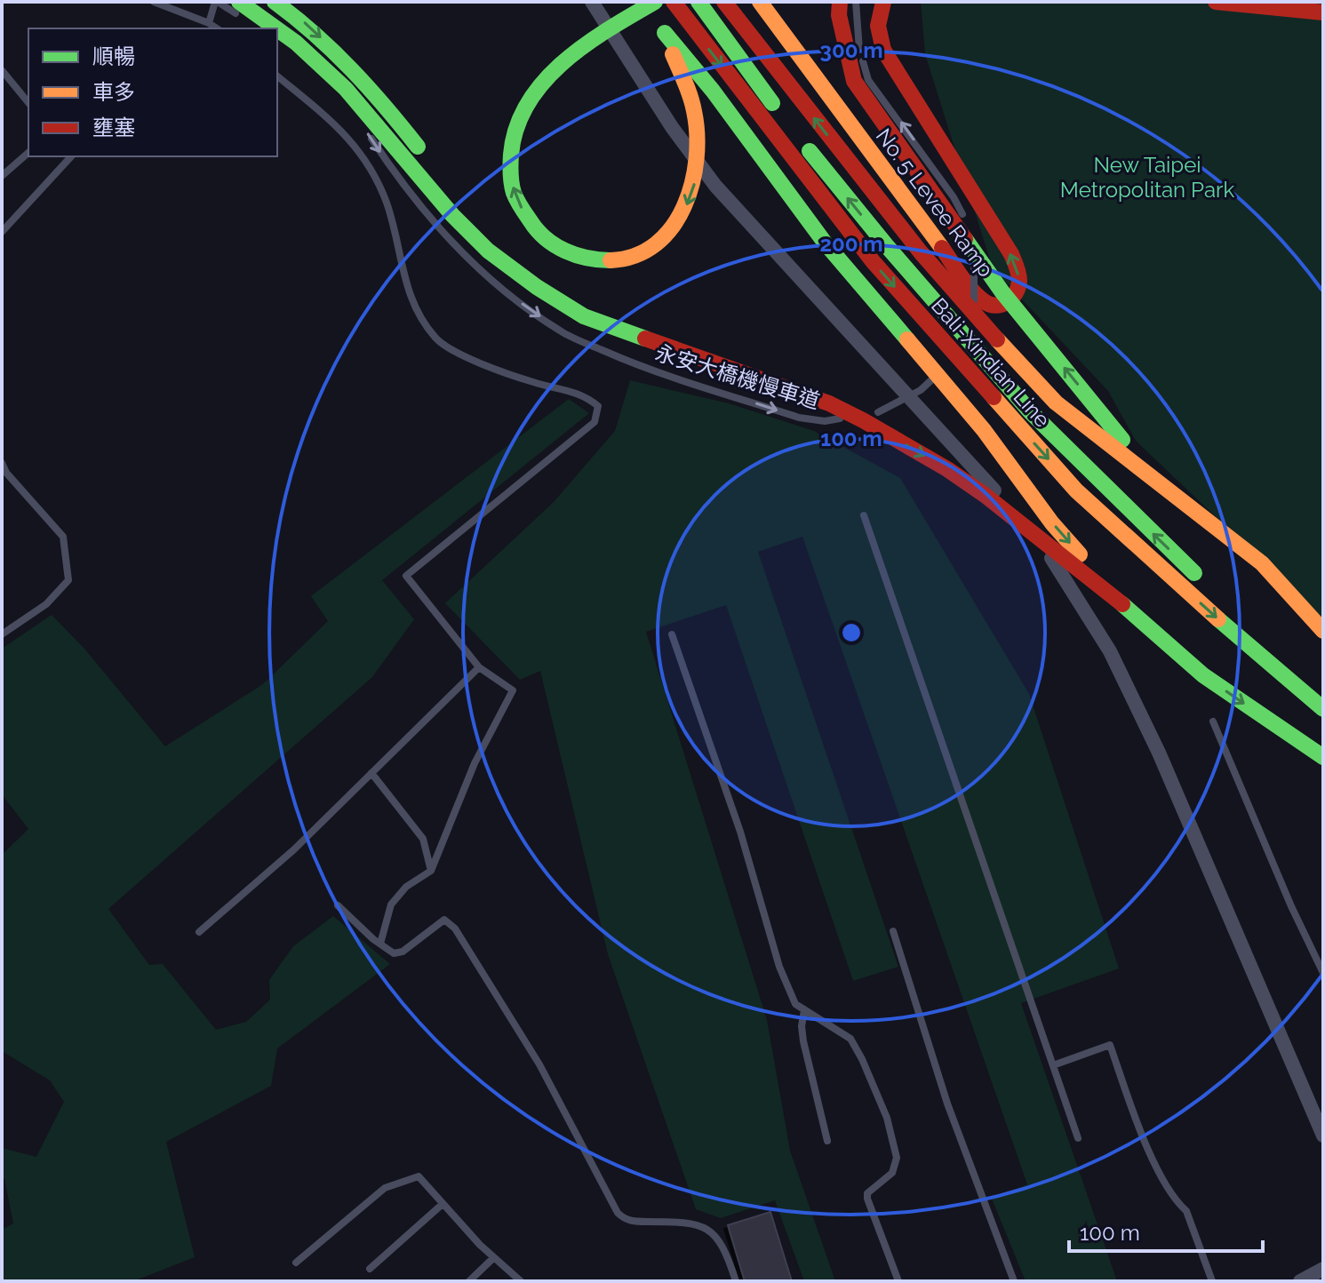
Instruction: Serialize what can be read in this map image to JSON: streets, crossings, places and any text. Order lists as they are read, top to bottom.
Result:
{
  "streets": {
    "main road": ["No. 5 Levee Ramp", "Bali-Xindian Line"],
    "lane": ["永安大橋機慢車道"]
  },
  "one_way": ["永安大橋機慢車道"],
  "parks": ["New Taipei Metropolitan Park"],
  "legend": ["順暢", "車多", "壅塞"],
  "scale_bar": "100 m",
  "rings": ["300 m", "200 m", "100 m"]
}
